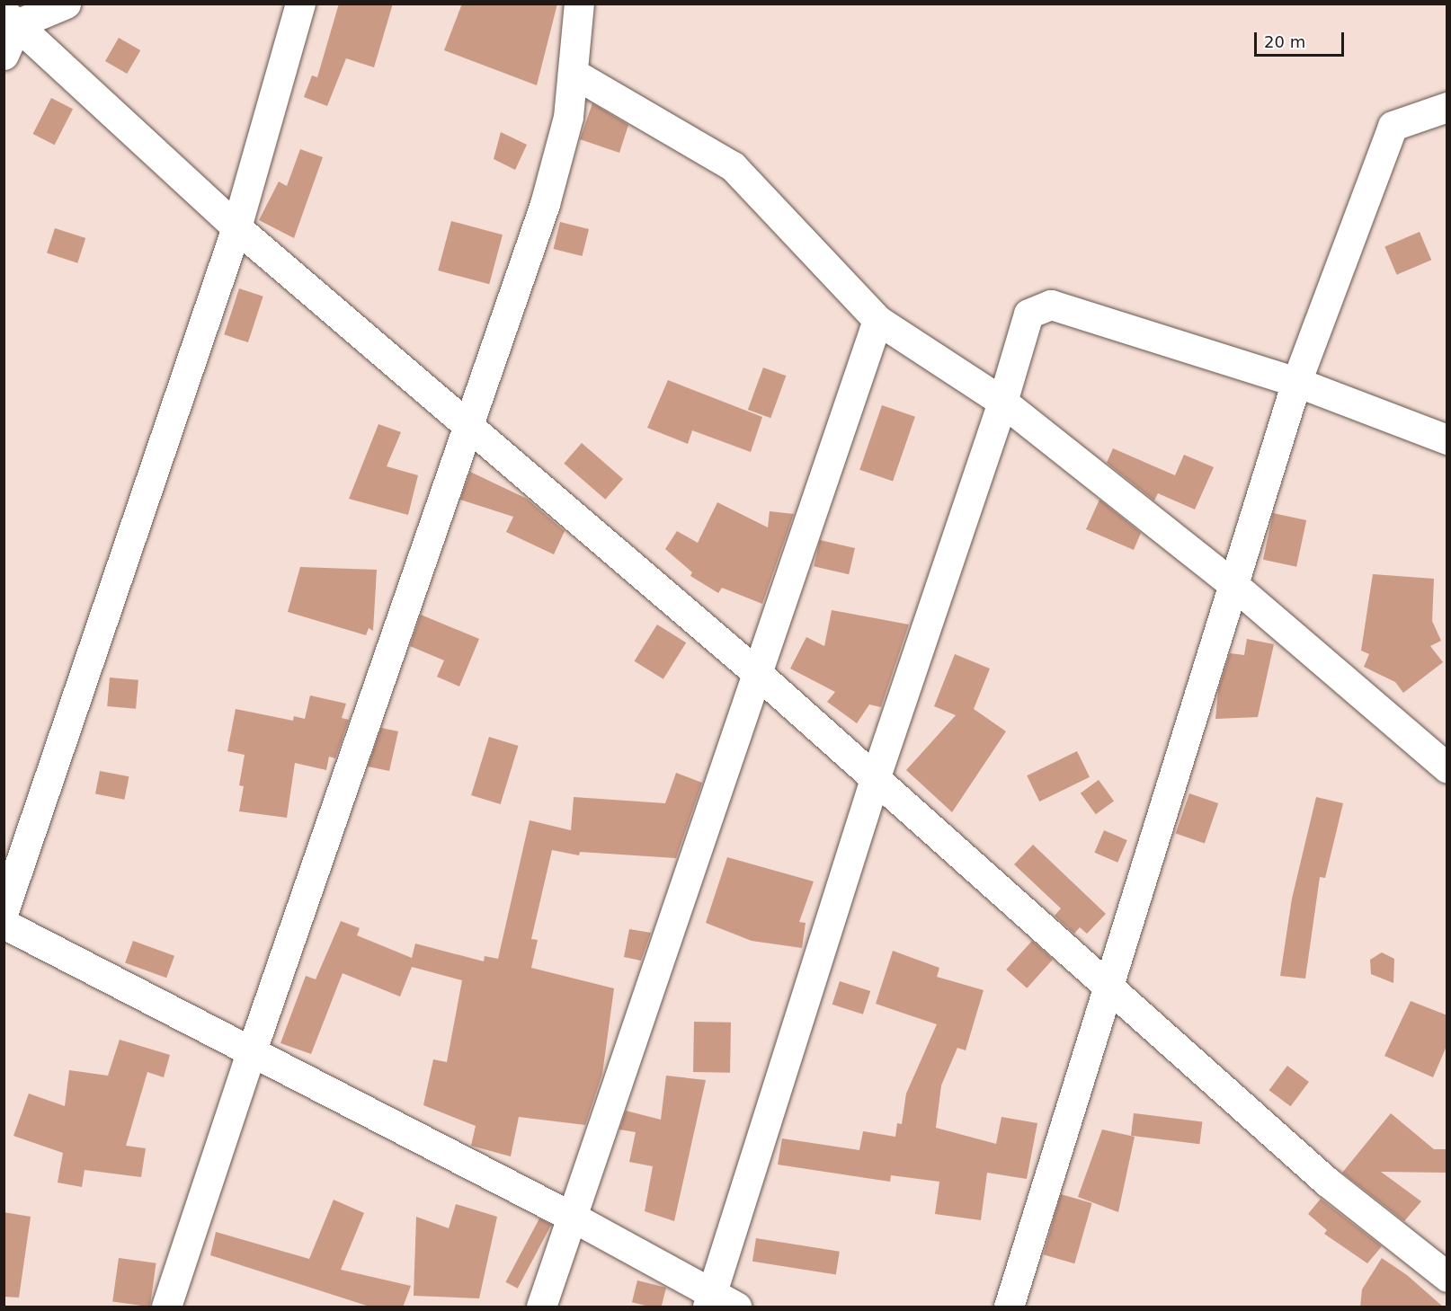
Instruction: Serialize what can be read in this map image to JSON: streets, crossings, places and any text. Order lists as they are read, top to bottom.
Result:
{
  "scale_bar": "20 m"
}
